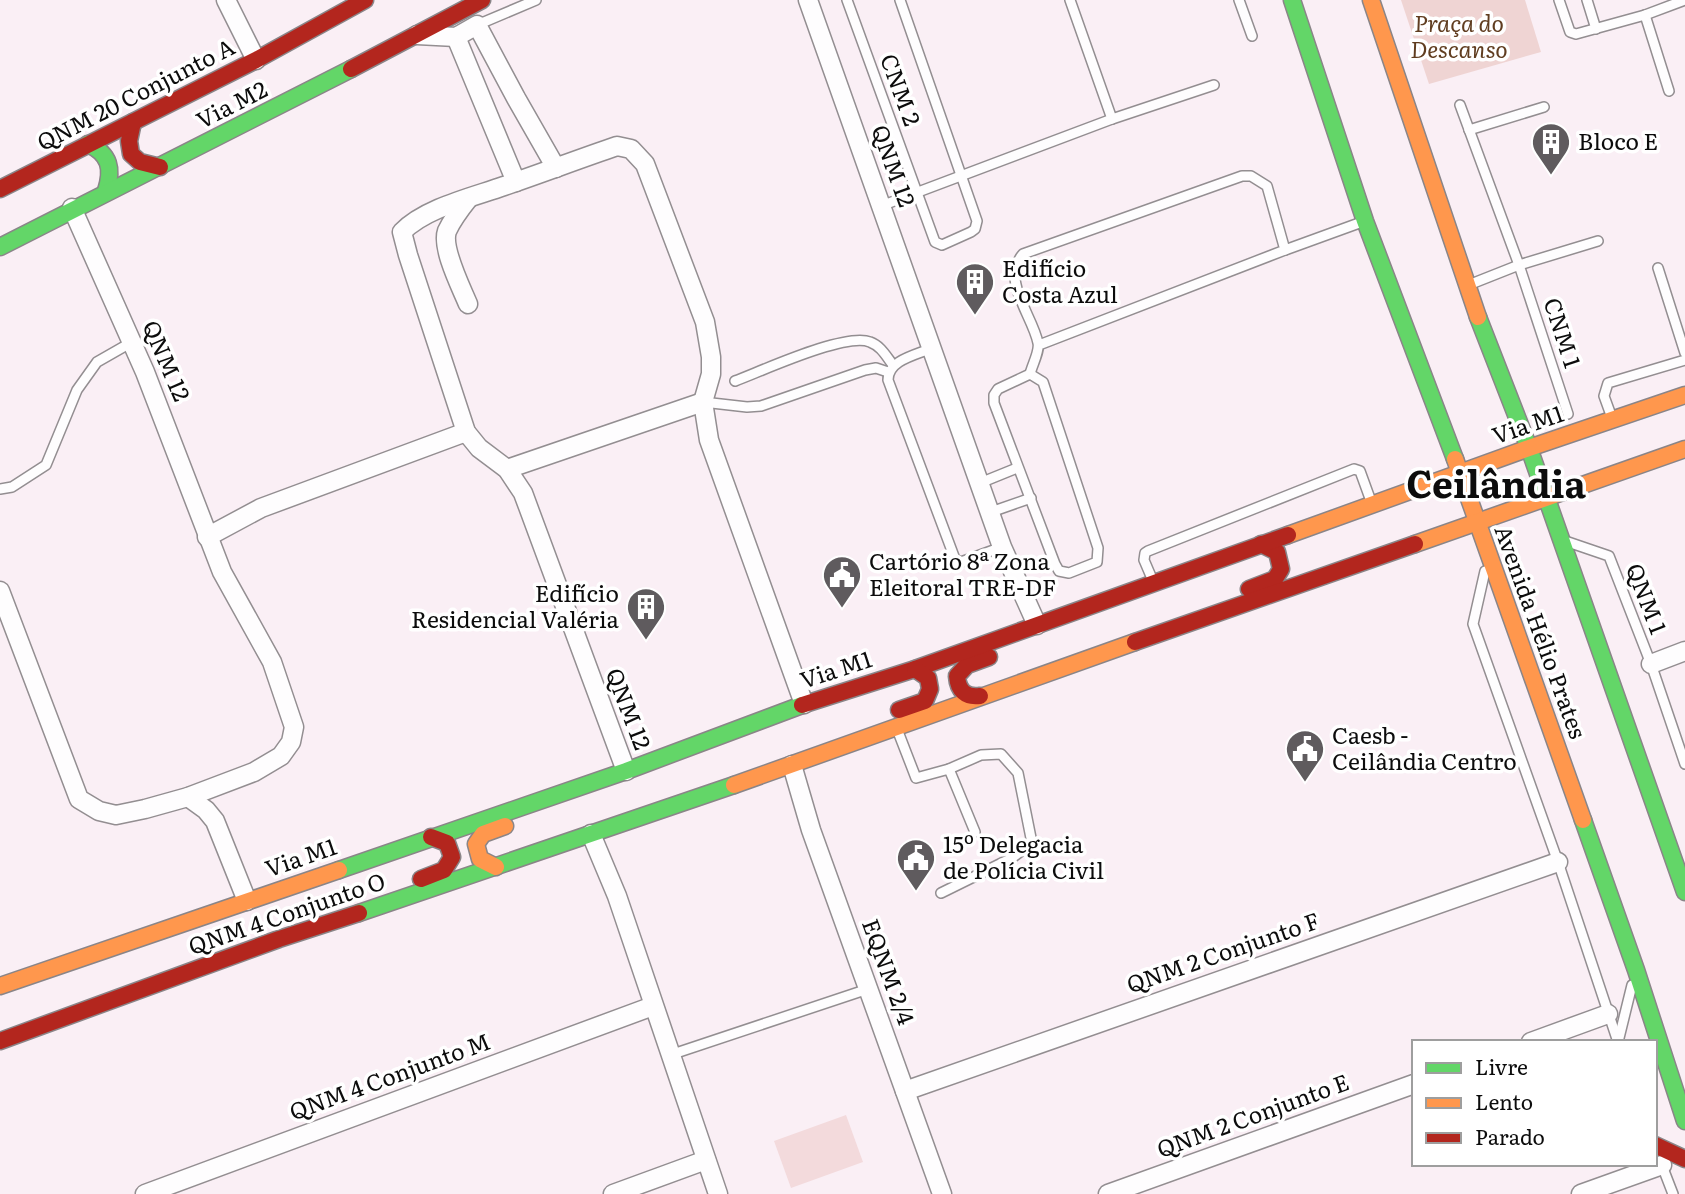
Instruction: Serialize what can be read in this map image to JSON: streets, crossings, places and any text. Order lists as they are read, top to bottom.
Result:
{
  "streets": {
    "main road": [
      "QNM 20 Conjunto A",
      "Via M2",
      "Via M1",
      "Avenida Hélio Prates",
      "QNM 4 Conjunto O"
    ],
    "street": [
      "QNM 12",
      "QNM 2 Conjunto F",
      "EQNM 2/4",
      "QNM 4 Conjunto M",
      "QNM 2 Conjunto E"
    ],
    "lane": ["CNM 2", "CNM 1", "QNM 1"]
  },
  "crossings": [
    ["QNM 20 Conjunto A", "Via M2"],
    ["Via M2", "QNM 12"],
    ["QNM 12", "Via M1"],
    ["CNM 1", "Via M1"],
    ["Via M1", "Avenida Hélio Prates"],
    ["QNM 2 Conjunto F", "EQNM 2/4"]
  ],
  "districts": ["Ceilândia"],
  "parks": ["Praça do Descanso"],
  "places": {
    "building": ["Bloco E", "Edifício Costa Azul", "Edifício Residencial Valéria"],
    "public building": ["Cartório 8ª Zona Eleitoral TRE-DF", "Caesb - Ceilândia Centro", "15º Delegacia de Polícia Civil"]
  },
  "legend": ["Livre", "Lento", "Parado"]
}
